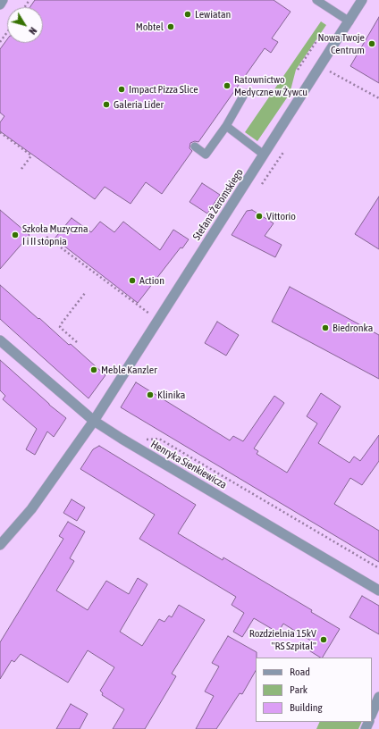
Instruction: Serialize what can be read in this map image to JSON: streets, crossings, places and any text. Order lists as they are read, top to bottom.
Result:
{
  "streets": {
    "street": ["Stefana Żeromskiego", "Henryka Sienkiewicza"]
  },
  "crossings": [
    ["Stefana Żeromskiego", "Henryka Sienkiewicza"]
  ],
  "places": [
    "Lewiatan",
    "Mobtel",
    "Nowa Twoje Centrum",
    "Ratownictwo Medyczne w Żywcu",
    "Impact Pizza Slice",
    "Galeria Lider",
    "Vittorio",
    "Szkoła Muzyczna I i II stopnia",
    "Action",
    "Biedronka",
    "Meble Kanzler",
    "Klinika",
    "Rozdzielnia 15kV \"RS Szpital\""
  ],
  "legend": ["Road", "Park", "Building"],
  "north": "bottom right"
}
